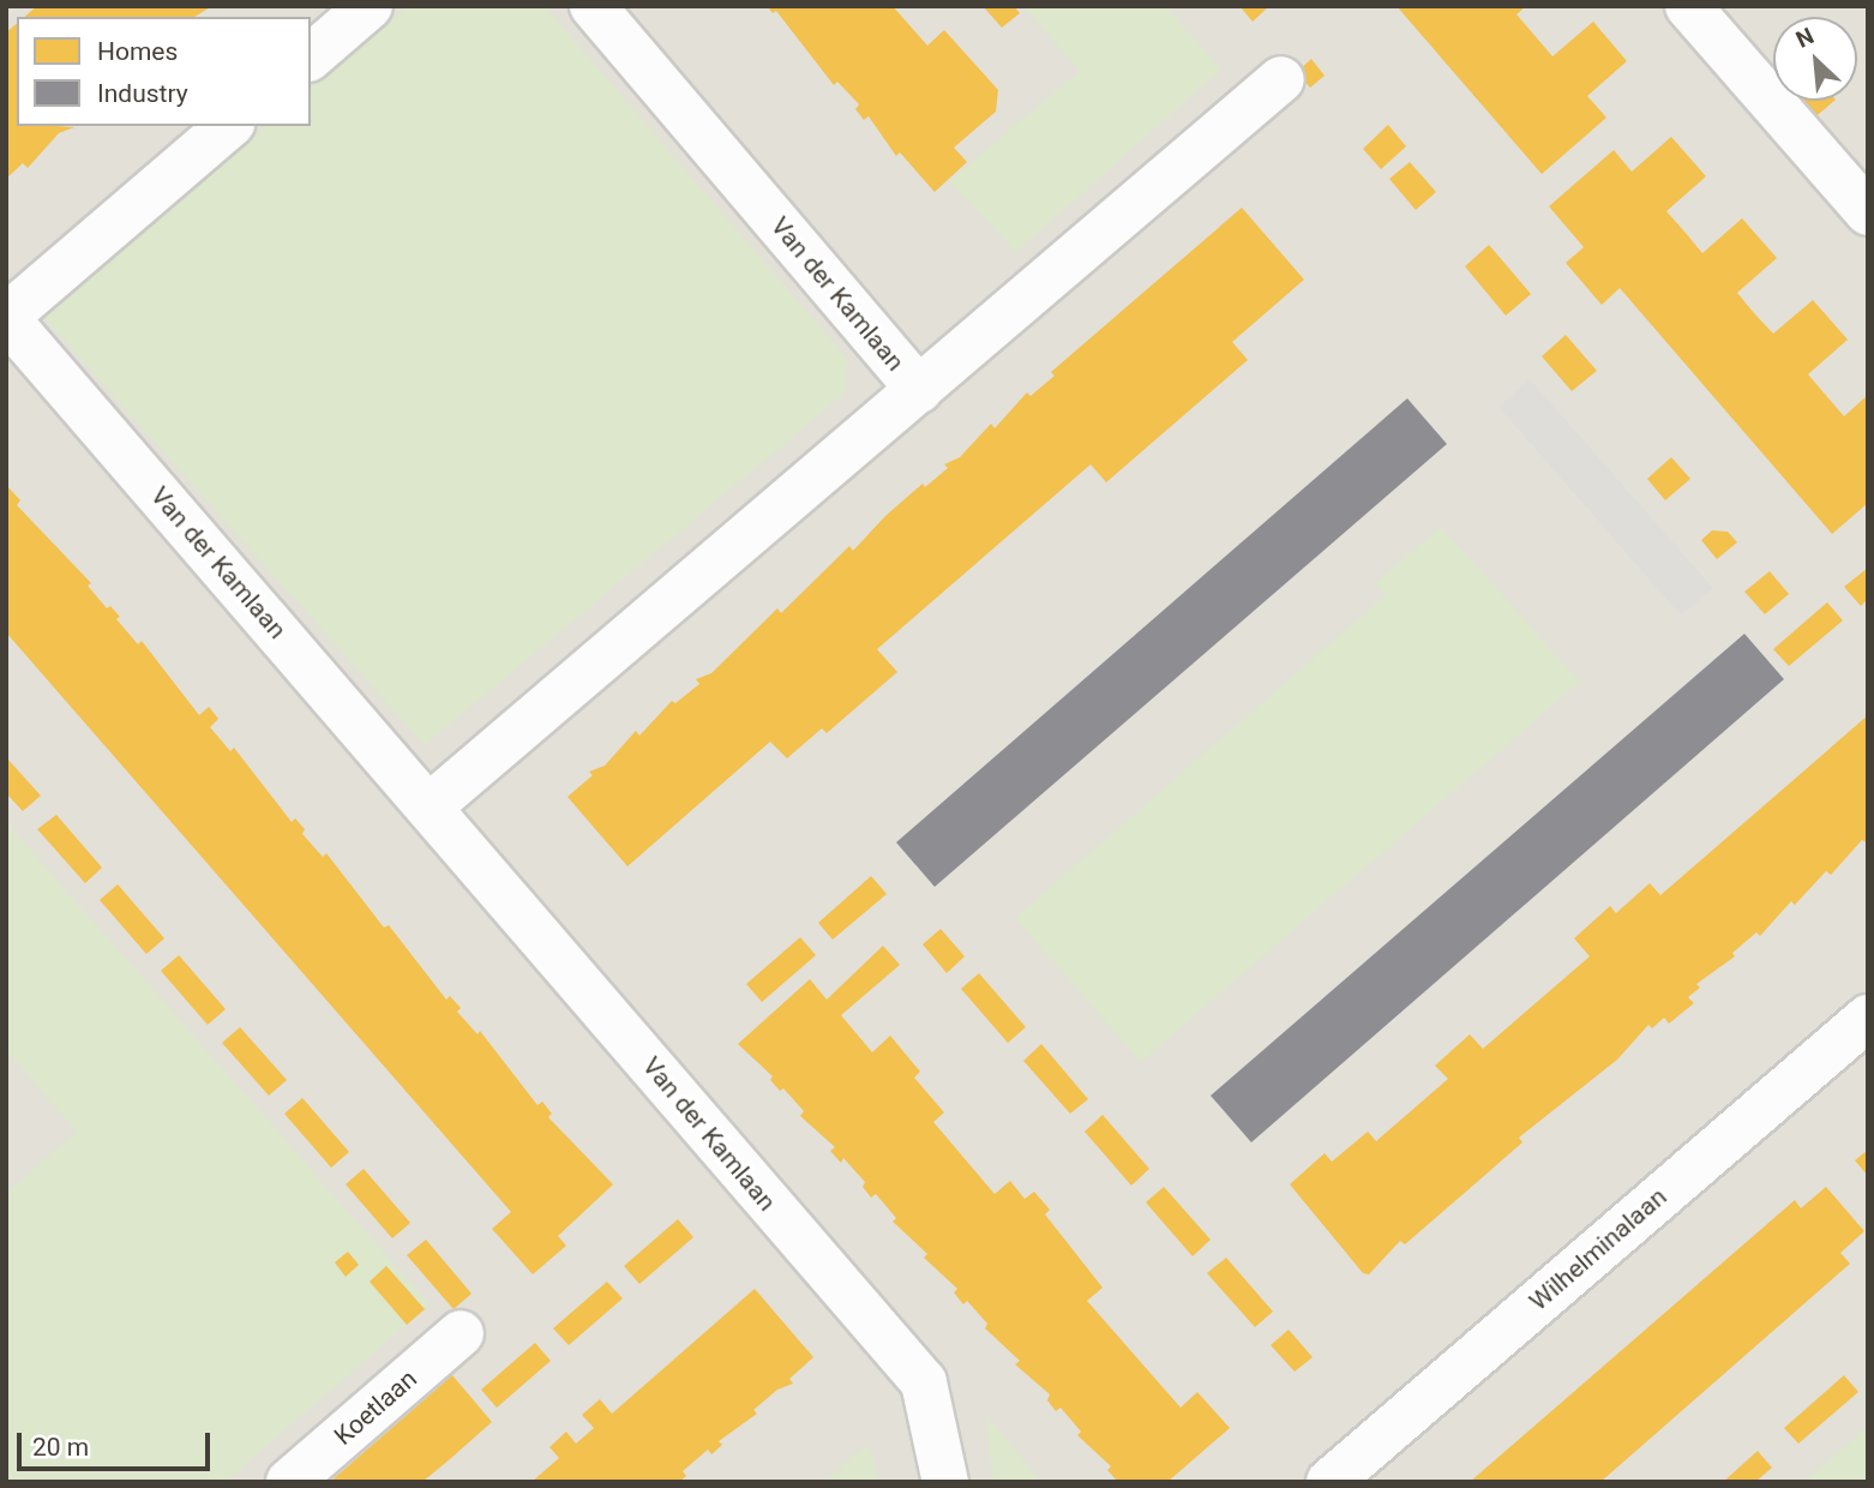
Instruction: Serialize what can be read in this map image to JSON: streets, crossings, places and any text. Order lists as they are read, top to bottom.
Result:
{
  "streets": {
    "street": ["Van der Kamlaan", "Wilhelminalaan", "Koetlaan"]
  },
  "legend": ["Homes", "Industry"],
  "scale_bar": "20 m",
  "north": "top left"
}
